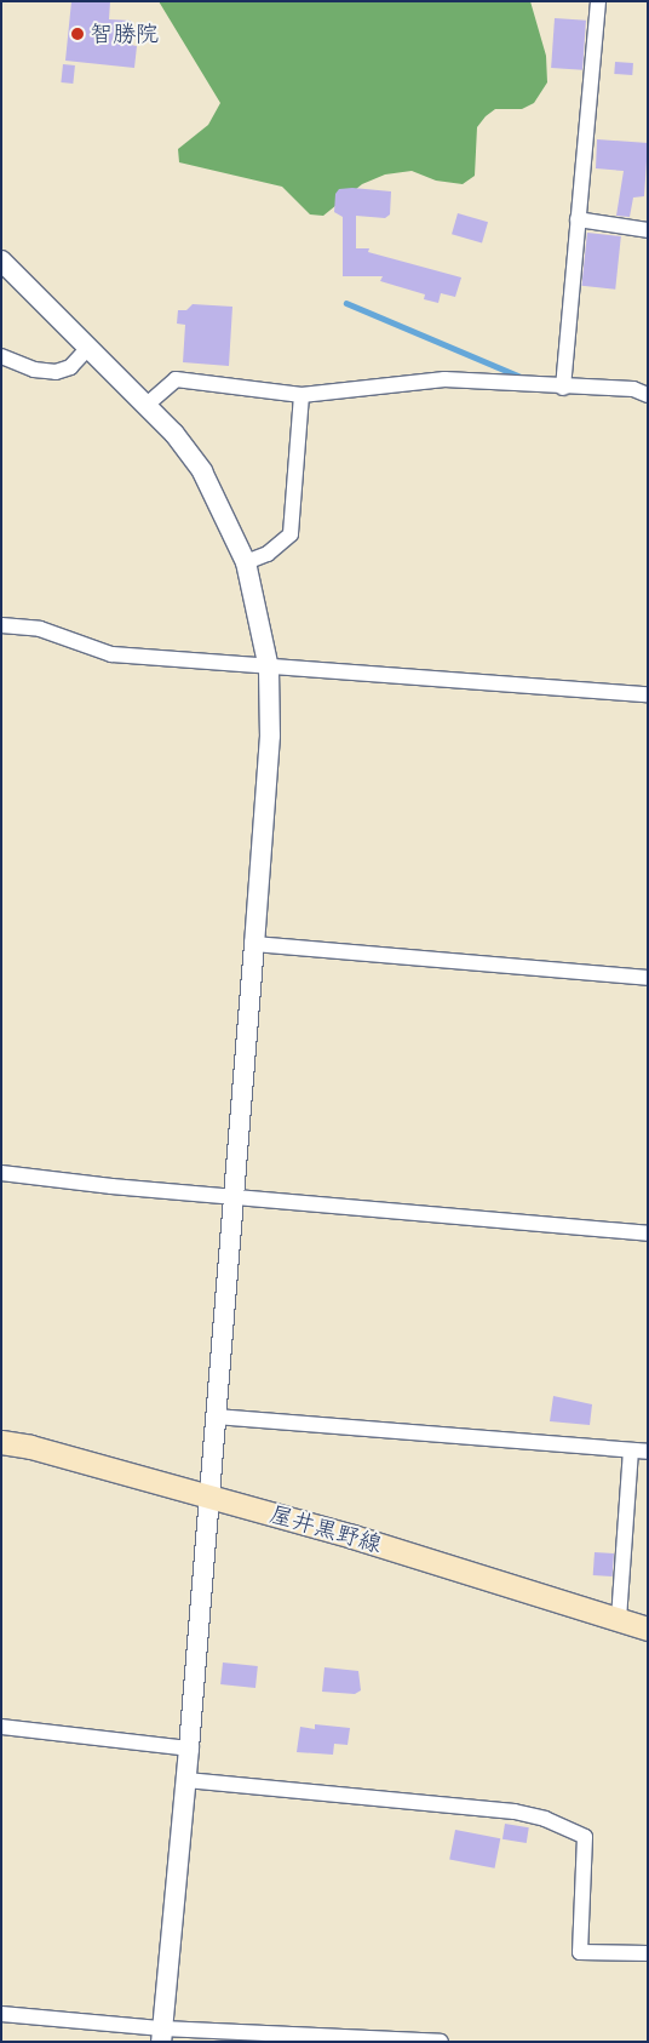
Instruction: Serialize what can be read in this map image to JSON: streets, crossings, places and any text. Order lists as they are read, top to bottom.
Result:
{
  "streets": {
    "main road": ["屋井黒野線"]
  },
  "places": ["智勝院"]
}
